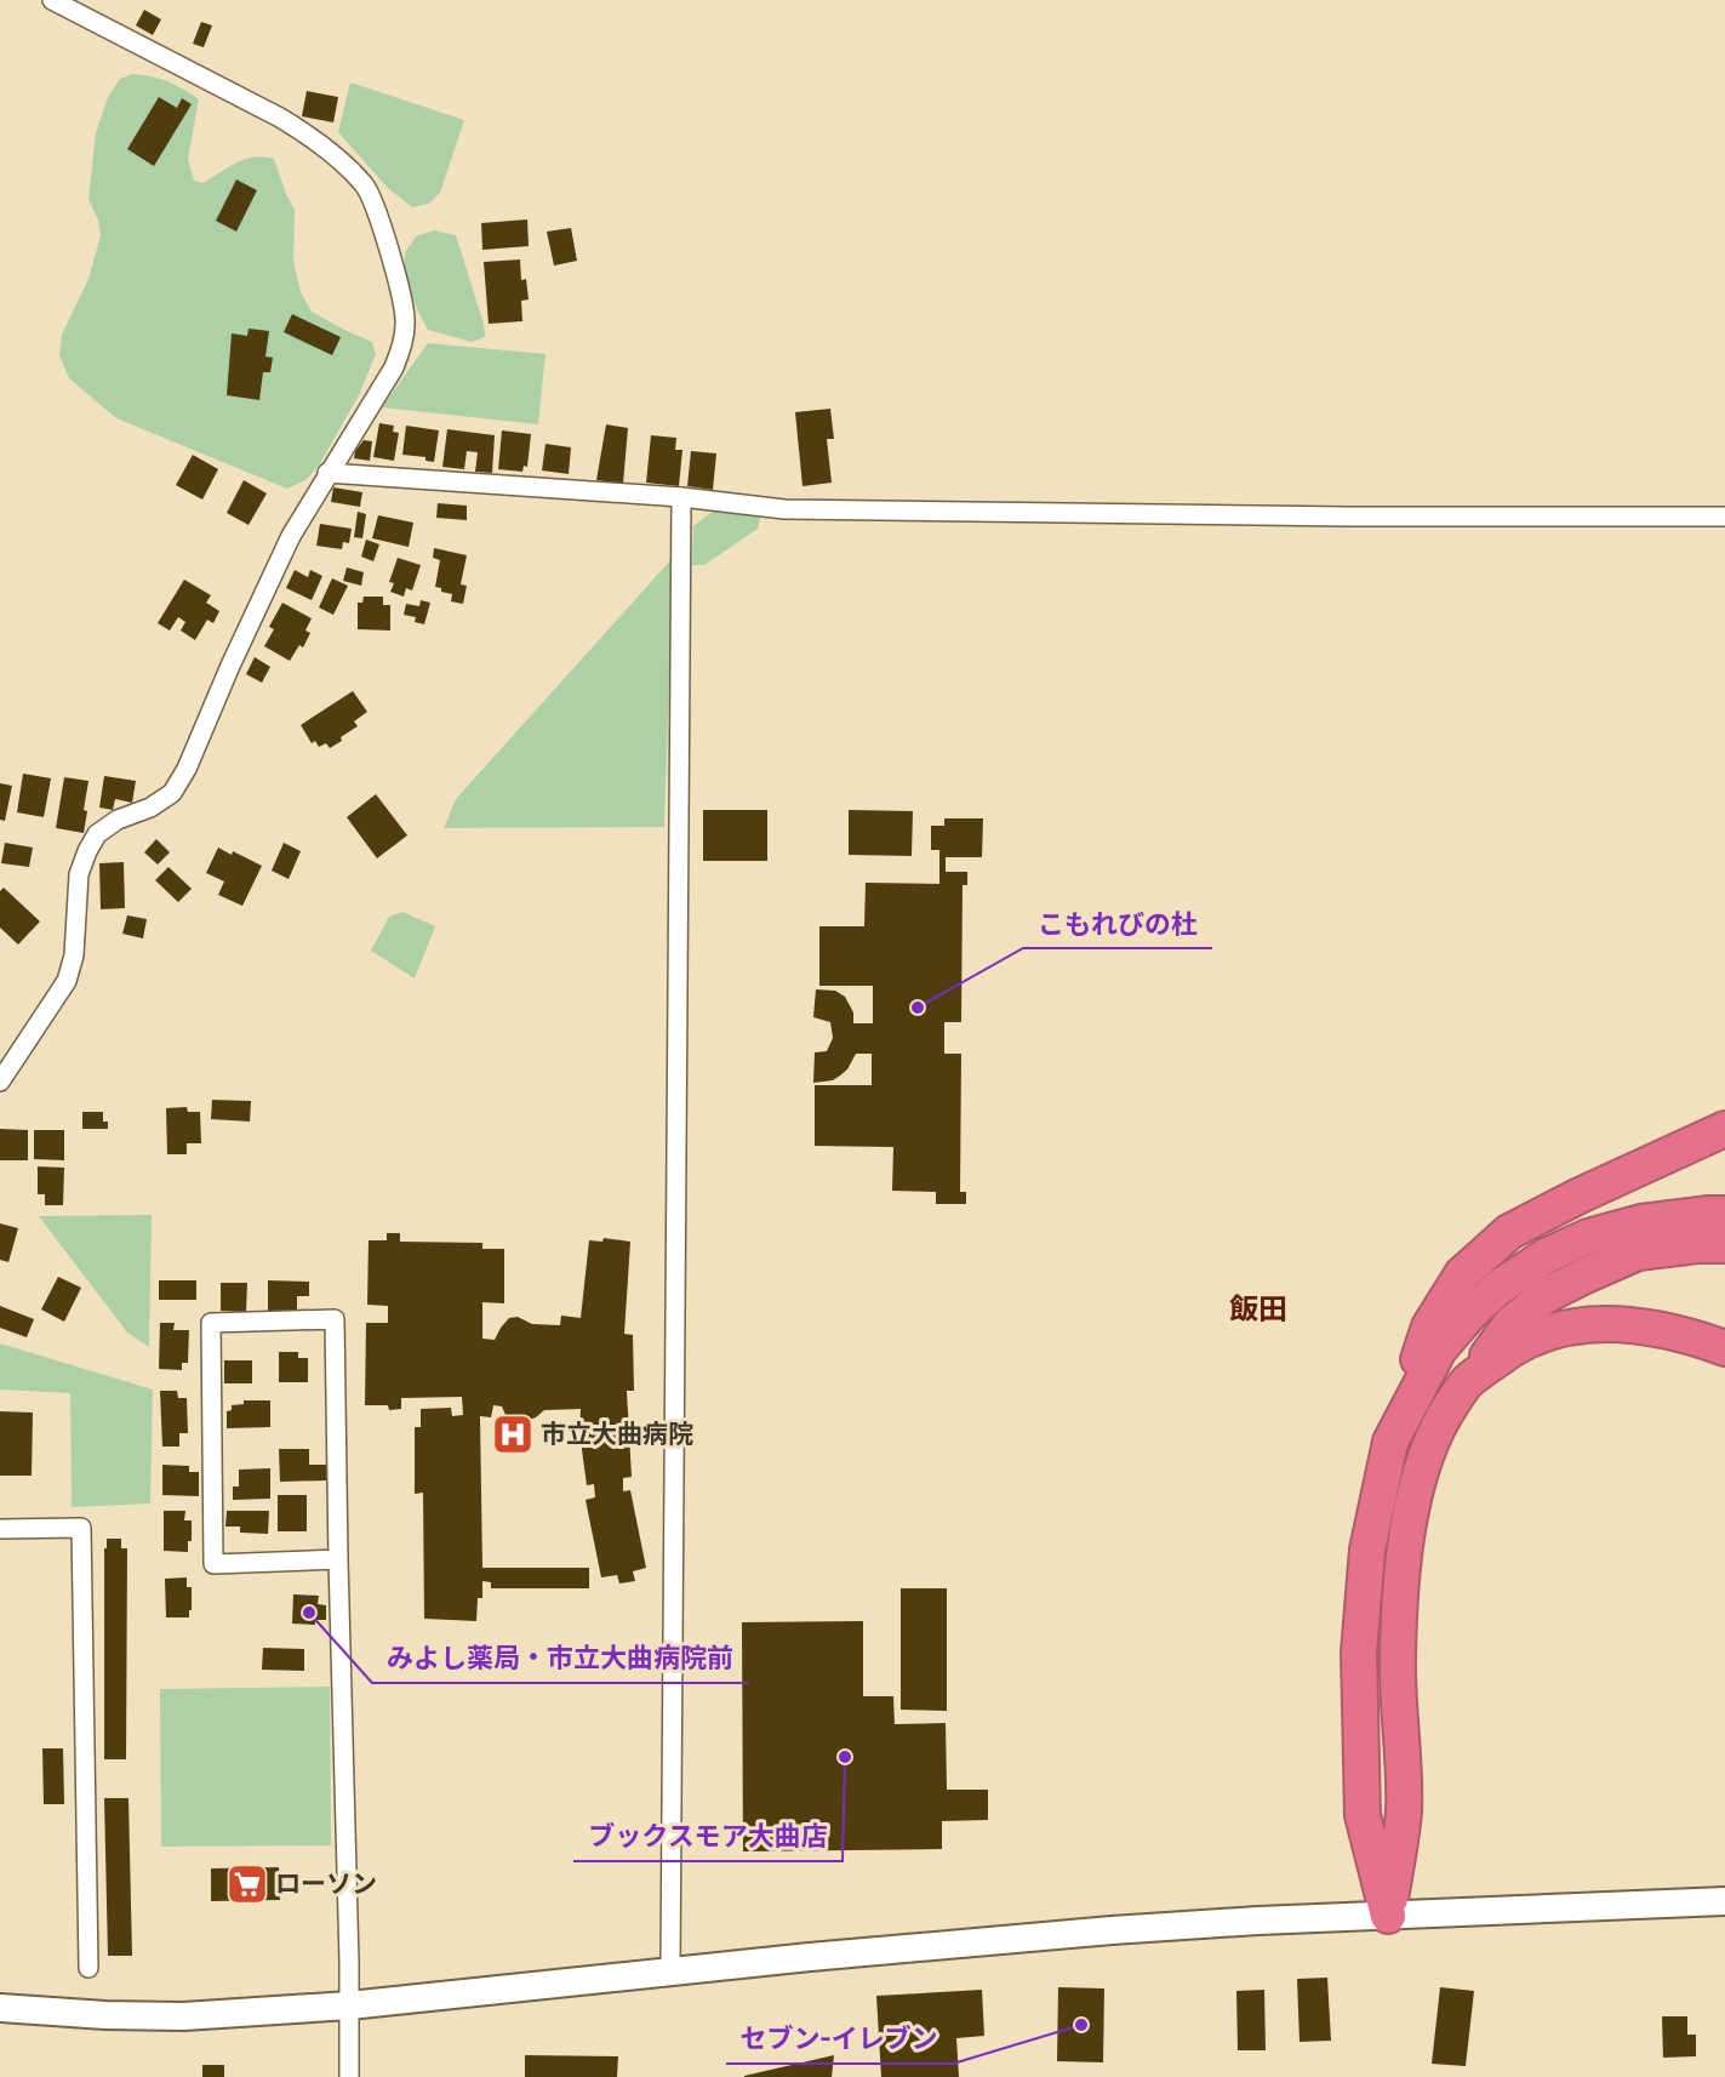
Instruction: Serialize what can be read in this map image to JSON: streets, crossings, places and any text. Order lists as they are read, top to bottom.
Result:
{
  "districts": ["飯田"],
  "places": {
    "other": [
      "こもれびの杜",
      "みよし薬局・市立大曲病院前",
      "ブックスモア大曲店",
      "セブン-イレブン"
    ],
    "hospital": ["市立大曲病院"],
    "supermarket": ["ローソン"]
  }
}
